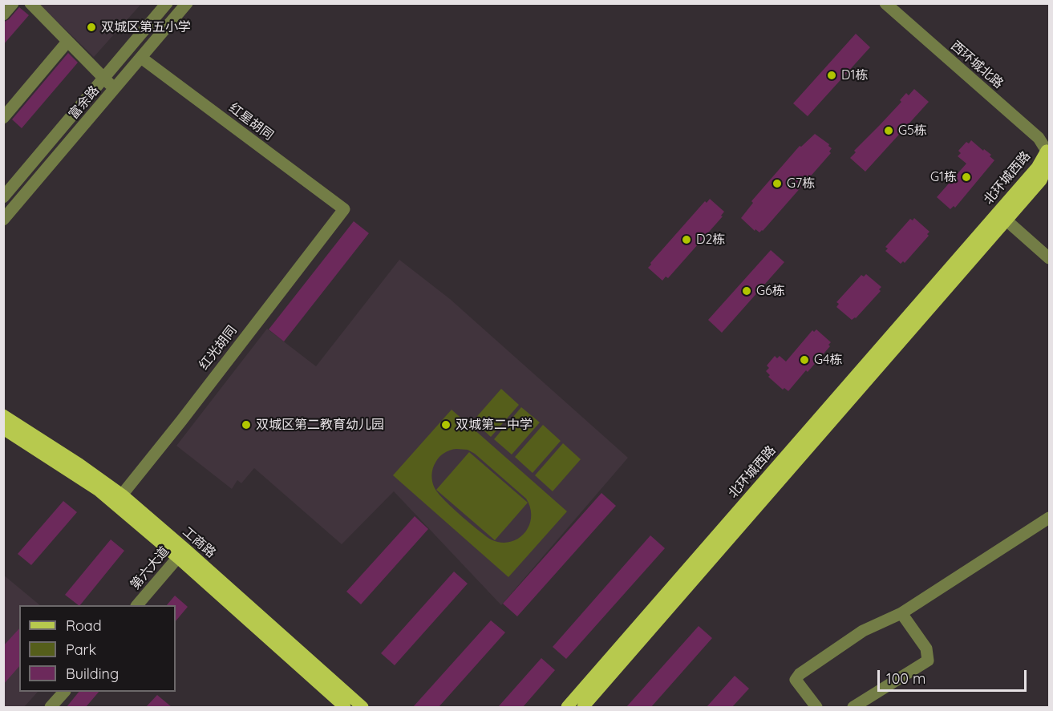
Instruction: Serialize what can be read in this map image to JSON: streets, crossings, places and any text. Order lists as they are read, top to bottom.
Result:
{
  "streets": {
    "main road": ["北环城西路", "工商路"],
    "street": [
      "西环城北路",
      "富余路",
      "红星胡同",
      "红光胡同",
      "第六大道"
    ]
  },
  "crossings": [
    ["西环城北路", "北环城西路"],
    ["富余路", "红星胡同"],
    ["红星胡同", "红光胡同"],
    ["红光胡同", "工商路"],
    ["工商路", "第六大道"]
  ],
  "places": [
    "双城区第五小学",
    "D1栋",
    "G5栋",
    "G1栋",
    "G7栋",
    "D2栋",
    "G6栋",
    "G4栋",
    "双城区第二教育幼儿园",
    "双城第二中学"
  ],
  "legend": ["Road", "Park", "Building"],
  "scale_bar": "100 m"
}
